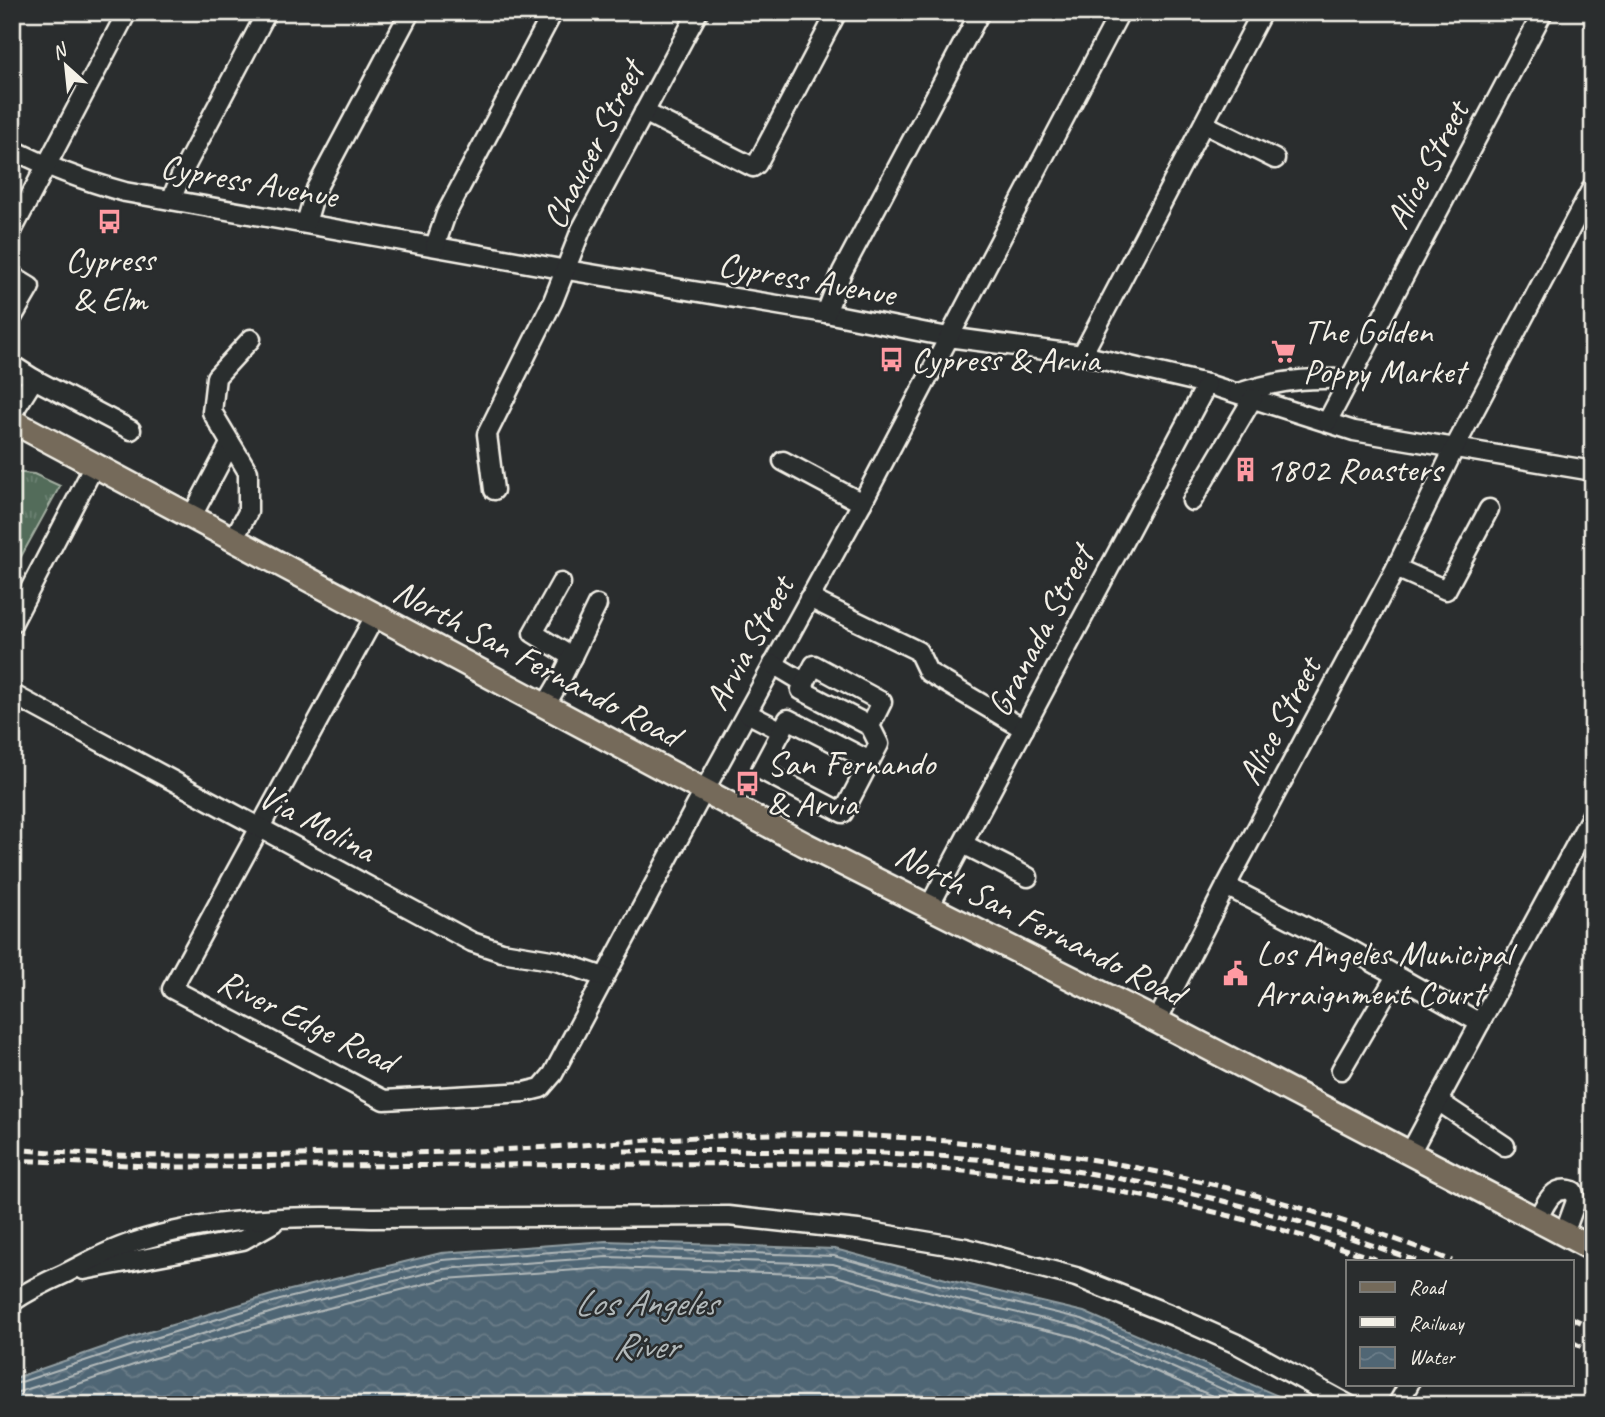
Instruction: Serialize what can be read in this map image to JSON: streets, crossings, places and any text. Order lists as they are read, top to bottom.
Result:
{
  "streets": {
    "main road": ["North San Fernando Road"],
    "street": [
      "Chaucer Street",
      "Alice Street",
      "Cypress Avenue",
      "Granada Street",
      "Arvia Street",
      "Via Molina",
      "River Edge Road"
    ]
  },
  "crossings": [
    ["Chaucer Street", "Cypress Avenue"],
    ["Alice Street", "Cypress Avenue"],
    ["Alice Street", "North San Fernando Road"],
    ["Cypress Avenue", "Granada Street"],
    ["Cypress Avenue", "Arvia Street"],
    ["Granada Street", "North San Fernando Road"],
    ["Arvia Street", "North San Fernando Road"],
    ["Arvia Street", "Via Molina"],
    ["Arvia Street", "River Edge Road"],
    ["Via Molina", "River Edge Road"]
  ],
  "water": ["Los Angeles River"],
  "places": {
    "bus stop": ["Cypress & Elm", "Cypress & Arvia", "San Fernando & Arvia"],
    "supermarket": ["The Golden Poppy Market"],
    "building": ["1802 Roasters"],
    "public building": ["Los Angeles Municipal Arraignment Court"]
  },
  "legend": ["Road", "Railway", "Water"],
  "north": "top left"
}
